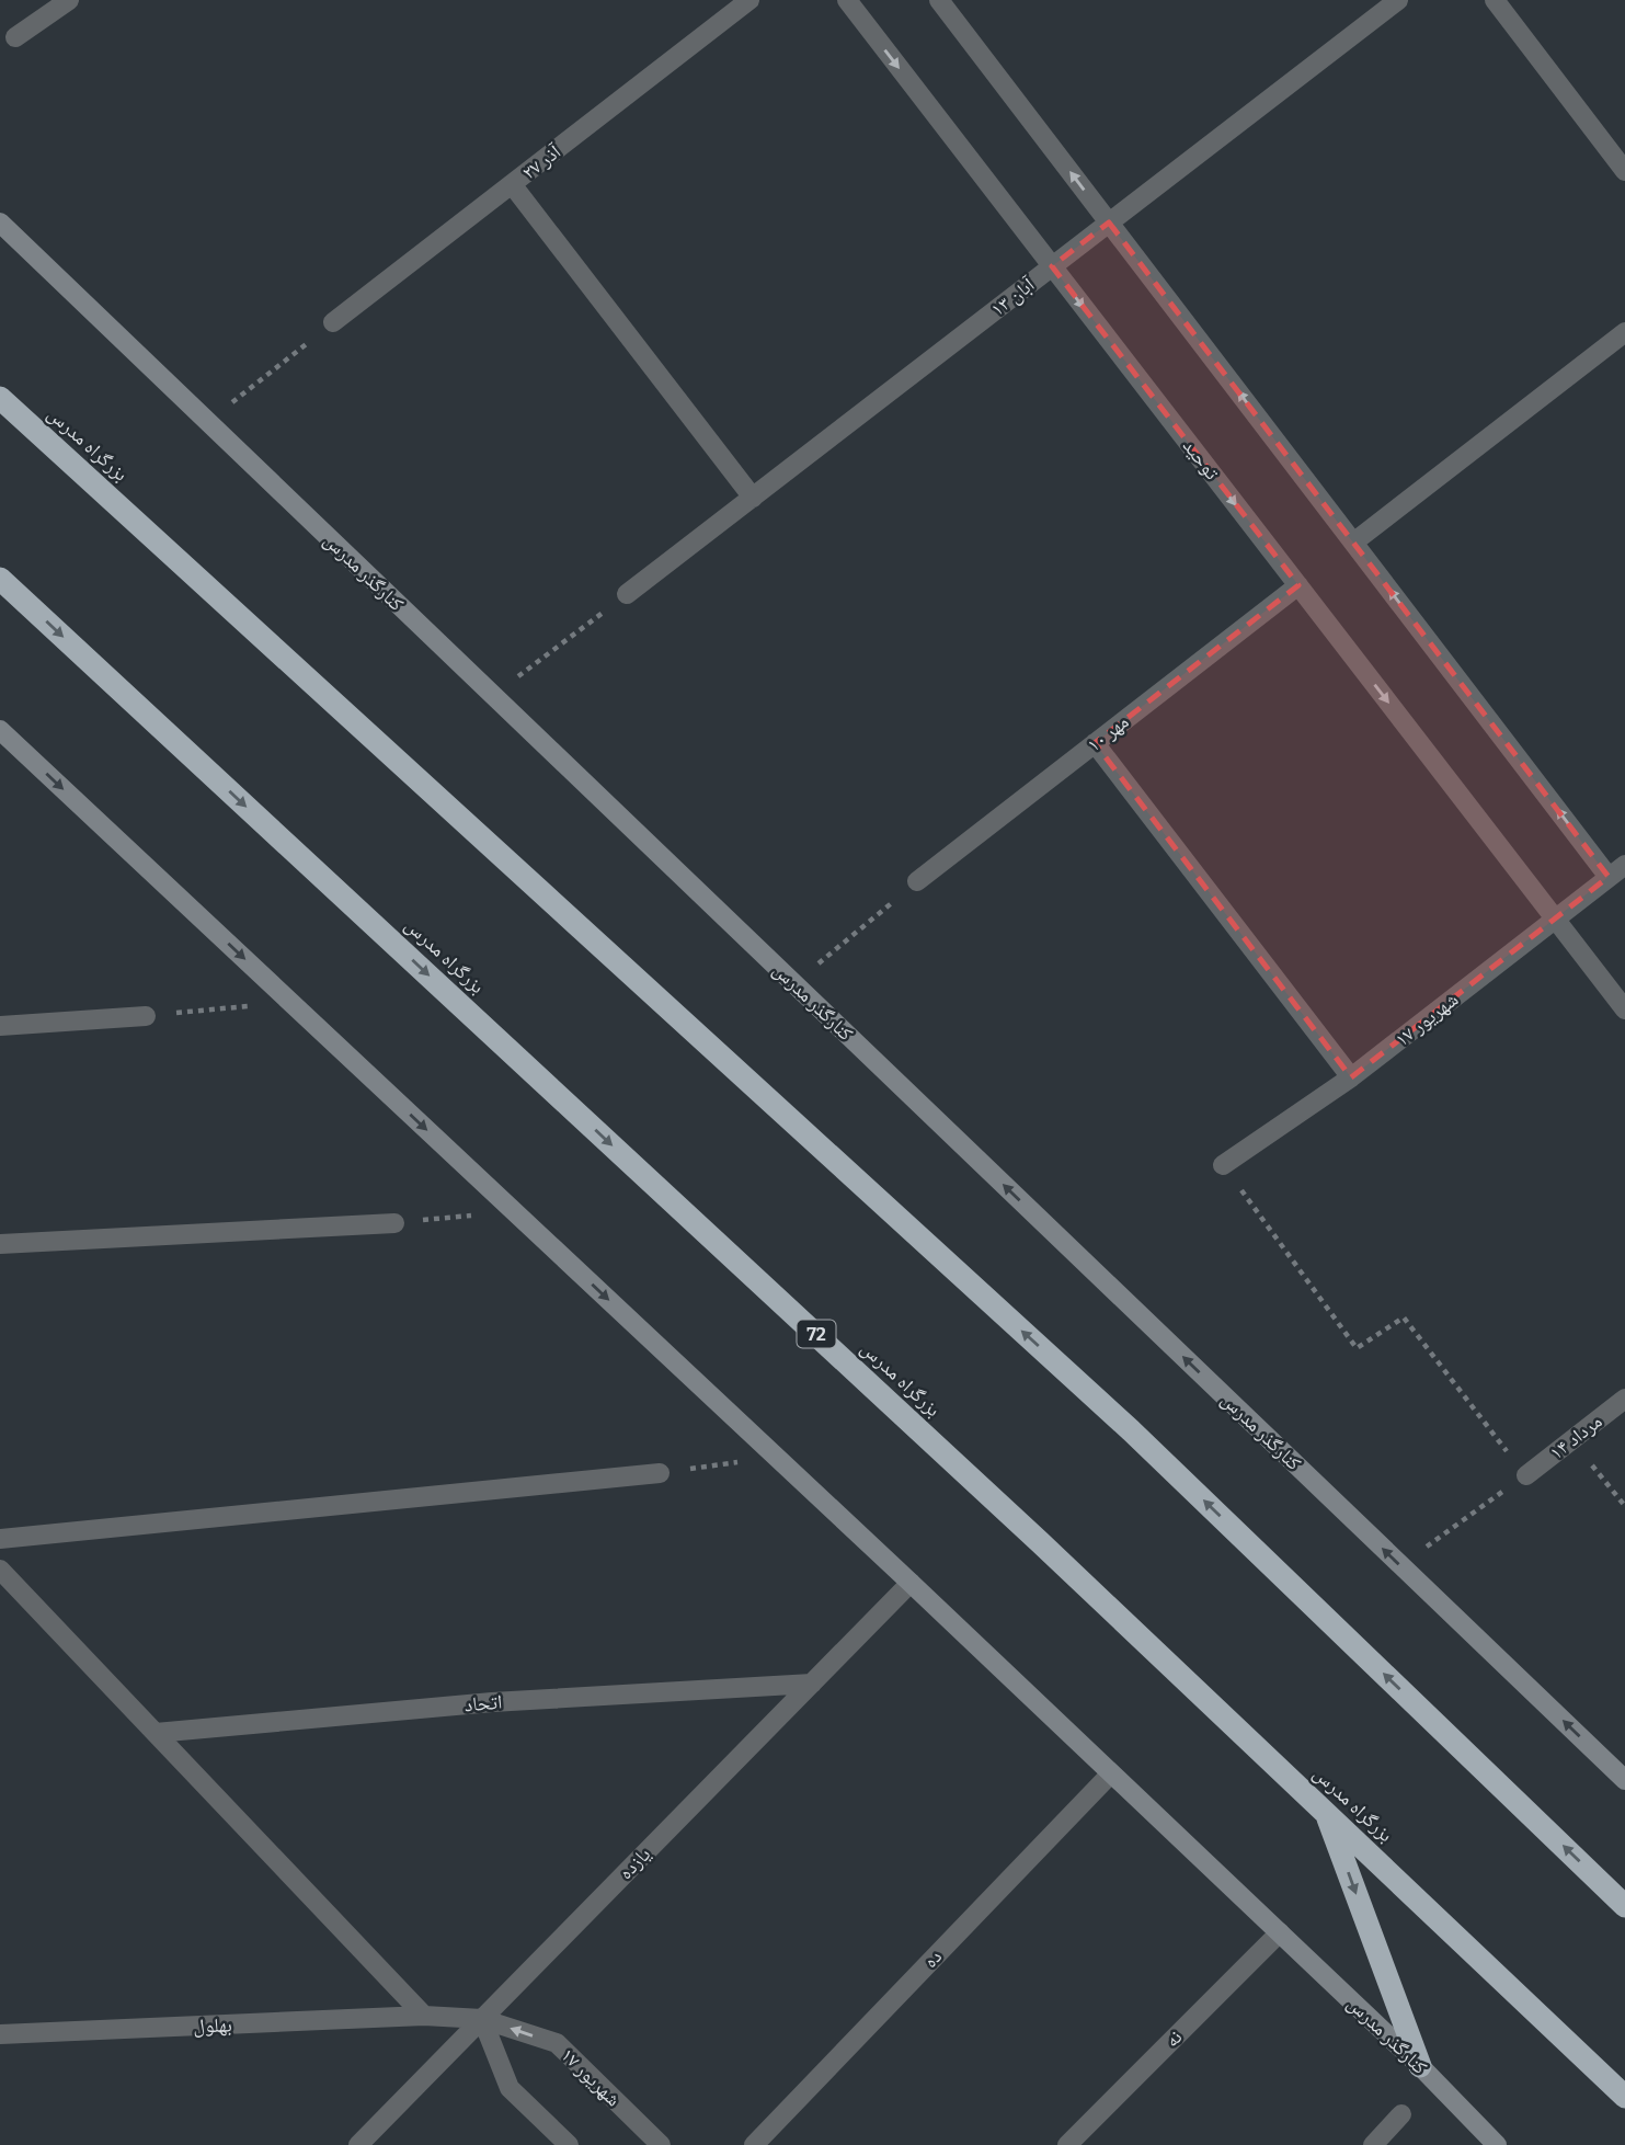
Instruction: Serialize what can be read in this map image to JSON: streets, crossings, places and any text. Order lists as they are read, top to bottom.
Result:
{
  "streets": {
    "highway": ["بزرگراه مدرس", "72"],
    "street": [
      "۲۷ آذر",
      "۱۳ آبان",
      "توحید",
      "کنارگذر مدرس",
      "۱۰ مهر",
      "۱۷ شهریور",
      "۱۴ مرداد",
      "اتحاد",
      "یازده",
      "ده",
      "بهلول",
      "نه"
    ]
  },
  "crossings": [
    ["۱۳ آبان", "توحید"],
    ["توحید", "۱۰ مهر"],
    ["توحید", "۱۷ شهریور"],
    ["کنارگذر مدرس", "یازده"],
    ["کنارگذر مدرس", "ده"],
    ["کنارگذر مدرس", "نه"],
    ["۱۷ شهریور", "یازده"],
    ["۱۷ شهریور", "بهلول"],
    ["اتحاد", "یازده"],
    ["یازده", "بهلول"]
  ]
}
